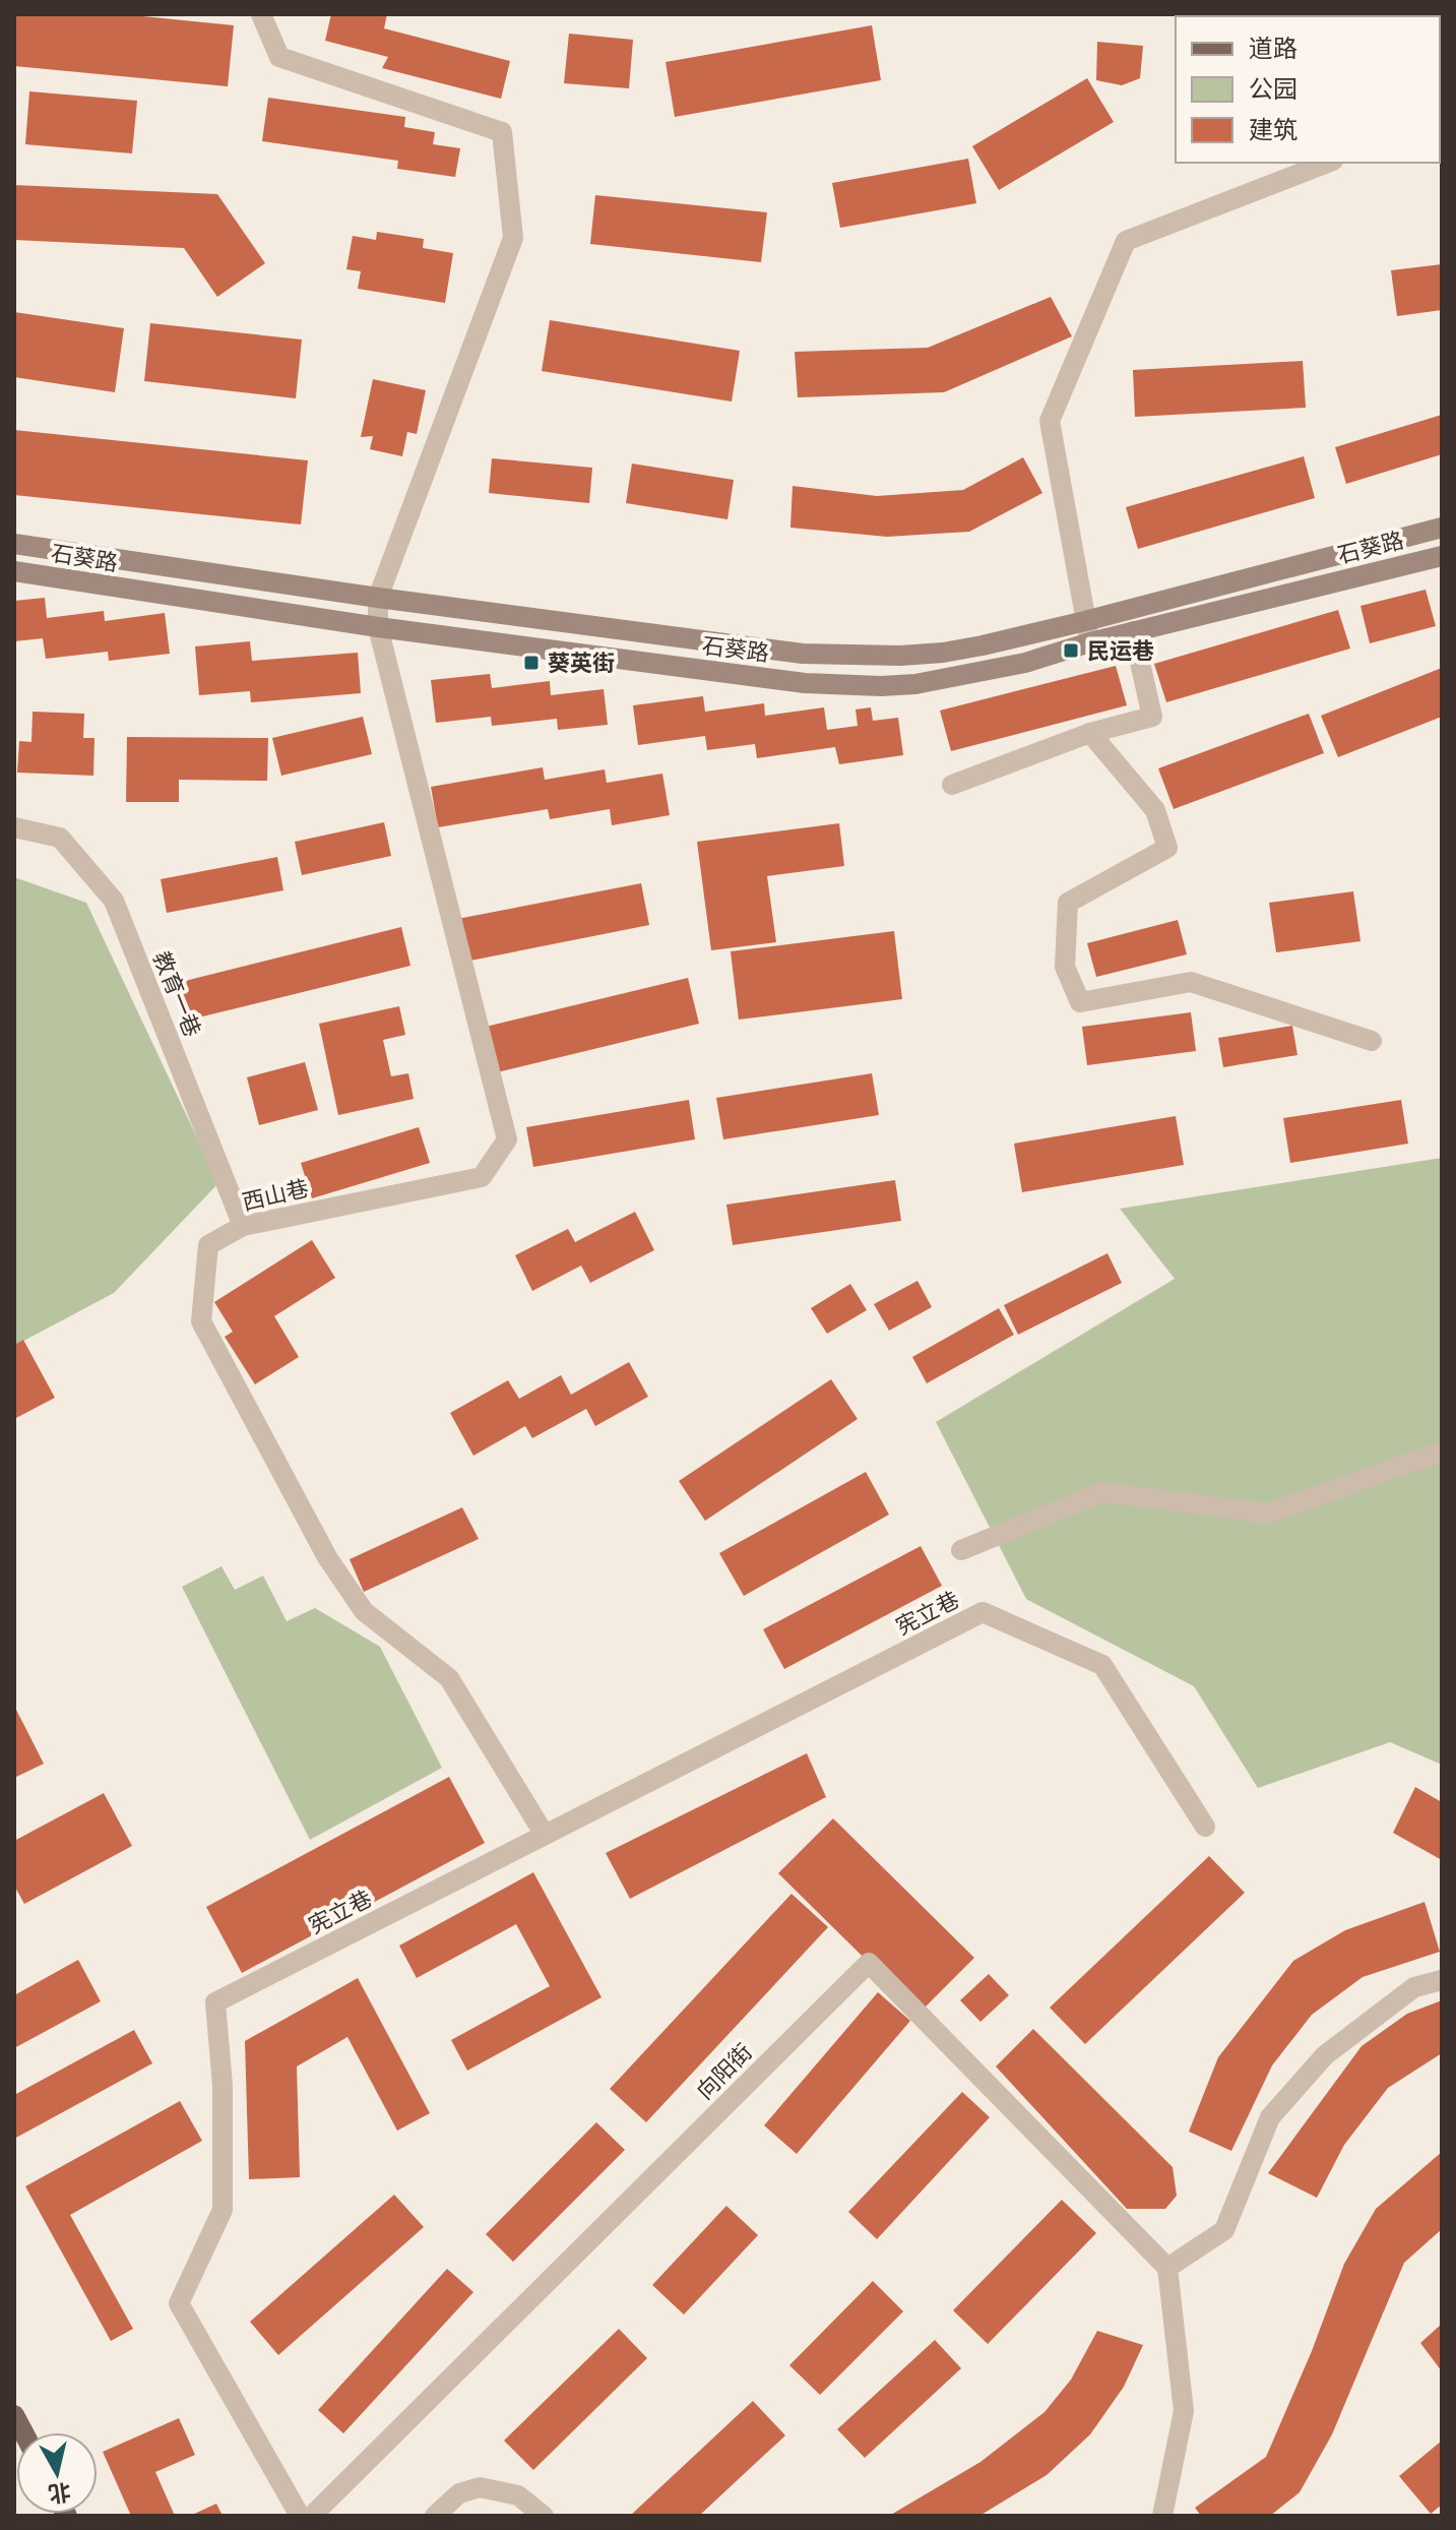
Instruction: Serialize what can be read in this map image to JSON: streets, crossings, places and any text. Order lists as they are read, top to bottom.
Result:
{
  "streets": {
    "main road": ["石葵路"],
    "street": [
      "教育一巷",
      "西山巷",
      "宪立巷",
      "向阳街"
    ]
  },
  "crossings": [
    ["石葵路", "西山巷"],
    ["教育一巷", "西山巷"],
    ["西山巷", "宪立巷"]
  ],
  "places": {
    "transit": ["民运巷", "葵英街"]
  },
  "legend": ["道路", "公园", "建筑"],
  "north": "bottom"
}
